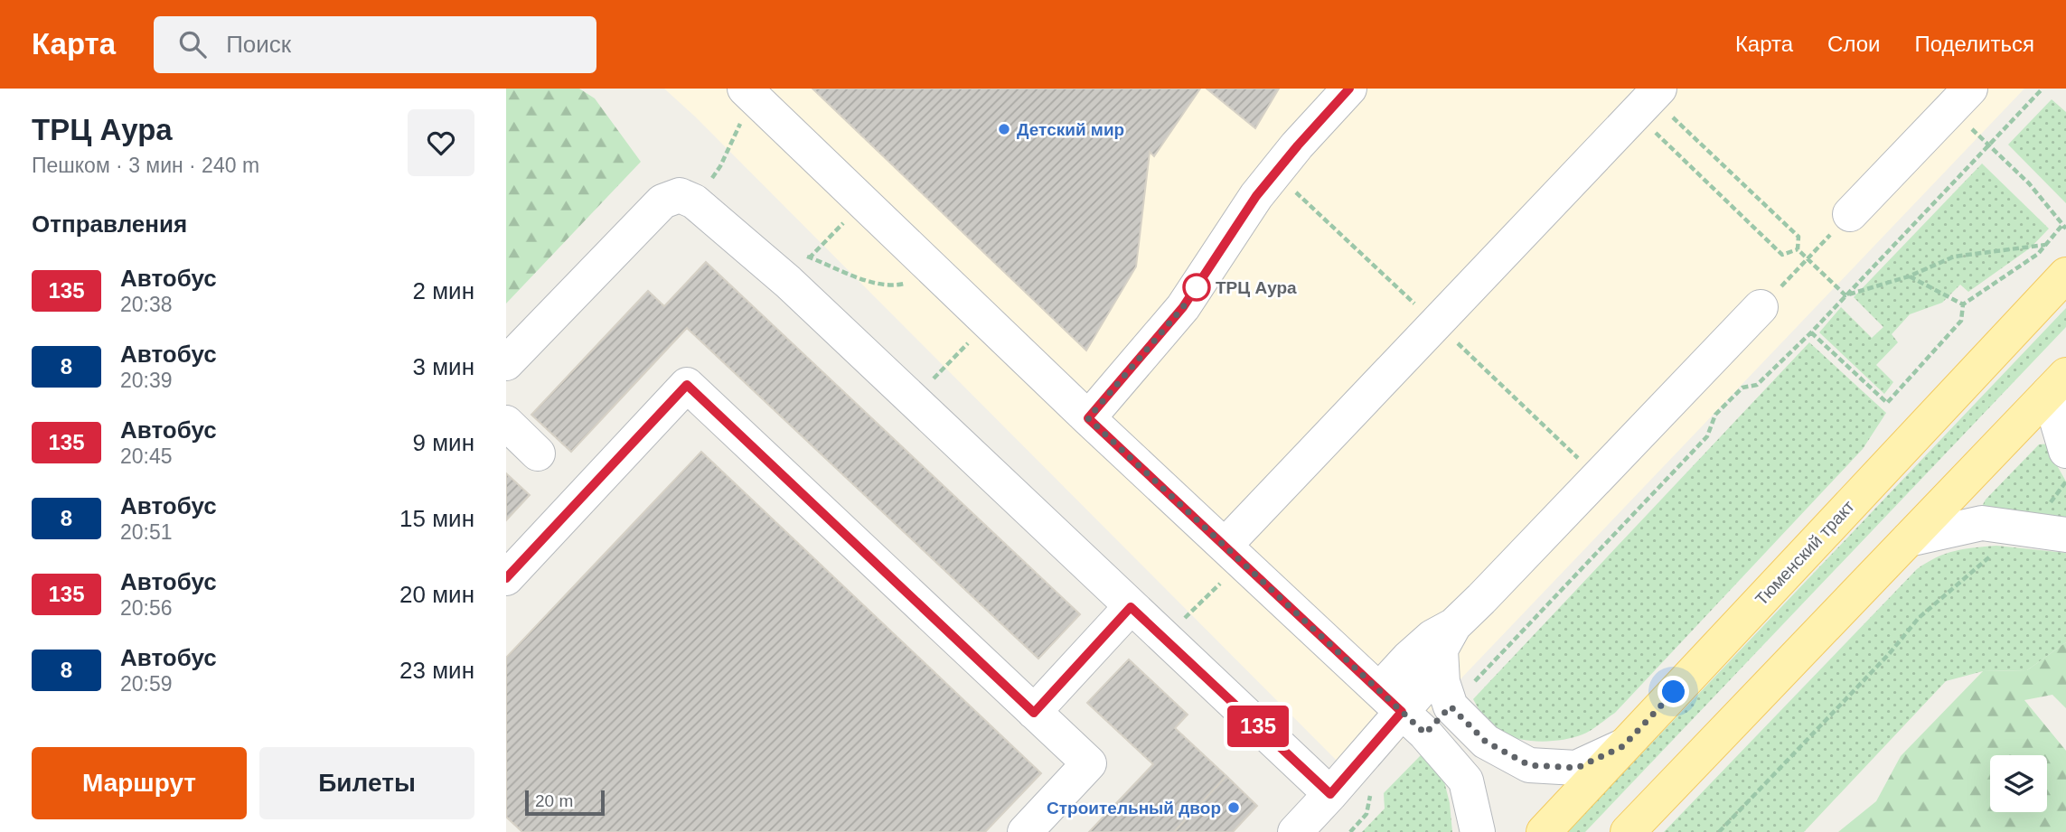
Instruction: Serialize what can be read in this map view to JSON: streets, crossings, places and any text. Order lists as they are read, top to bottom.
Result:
{
  "streets": {
    "main road": ["Тюменский тракт"]
  },
  "places": ["Детский мир", "ТРЦ Аура", "Строительный двор"],
  "lines": ["bus line 135"],
  "scale_bar": "20 m",
  "page": {
    "header": "Карта",
    "search": "Поиск",
    "nav": ["Карта", "Слои", "Поделиться"],
    "heading": [
      ["ТРЦ Аура", "Пешком · 3 мин · 240 m"],
      "Отправления"
    ],
    "on_map": "135",
    "list": [
      {
        "mark": "135",
        "name": "Автобус",
        "note": "20:38",
        "value": "2 мин"
      },
      {
        "mark": "8",
        "name": "Автобус",
        "note": "20:39",
        "value": "3 мин"
      },
      {
        "mark": "135",
        "name": "Автобус",
        "note": "20:45",
        "value": "9 мин"
      },
      {
        "mark": "8",
        "name": "Автобус",
        "note": "20:51",
        "value": "15 мин"
      },
      {
        "mark": "135",
        "name": "Автобус",
        "note": "20:56",
        "value": "20 мин"
      },
      {
        "mark": "8",
        "name": "Автобус",
        "note": "20:59",
        "value": "23 мин"
      }
    ],
    "buttons": ["Маршрут", "Билеты"],
    "scale": "20 m"
  }
}
